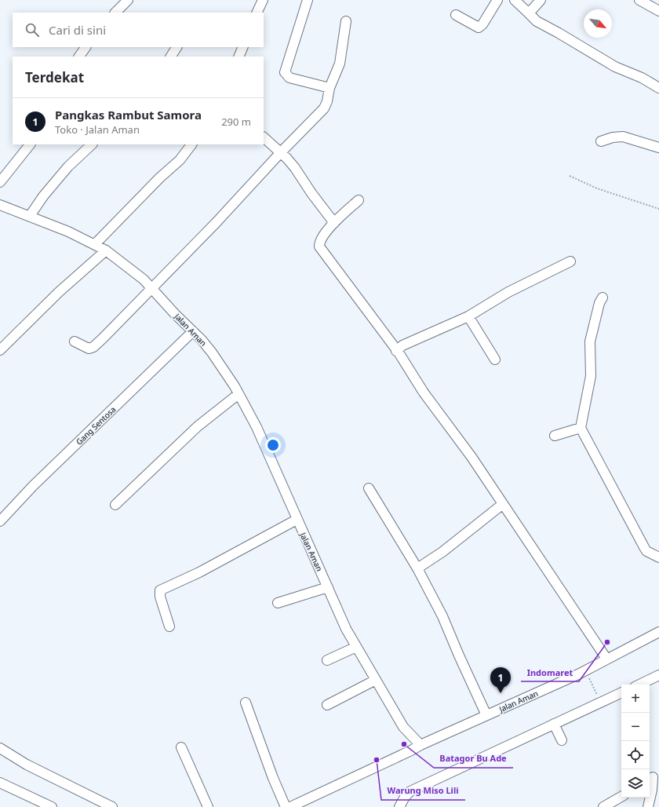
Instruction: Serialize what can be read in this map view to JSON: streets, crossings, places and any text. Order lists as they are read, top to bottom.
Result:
{
  "streets": {
    "street": ["Jalan Aman", "Gang Sentosa"]
  },
  "crossings": [
    ["Jalan Aman", "Gang Sentosa"]
  ],
  "places": ["Indomaret", "Batagor Bu Ade", "Warung Miso Lili"],
  "north": "bottom right",
  "page": {
    "search": "Cari di sini",
    "heading": "Terdekat",
    "list": [
      {
        "mark": "1",
        "name": "Pangkas Rambut Samora",
        "note": "Toko · Jalan Aman",
        "value": "290 m"
      }
    ],
    "pins": "1",
    "map_buttons": ["+", "−"]
  }
}
